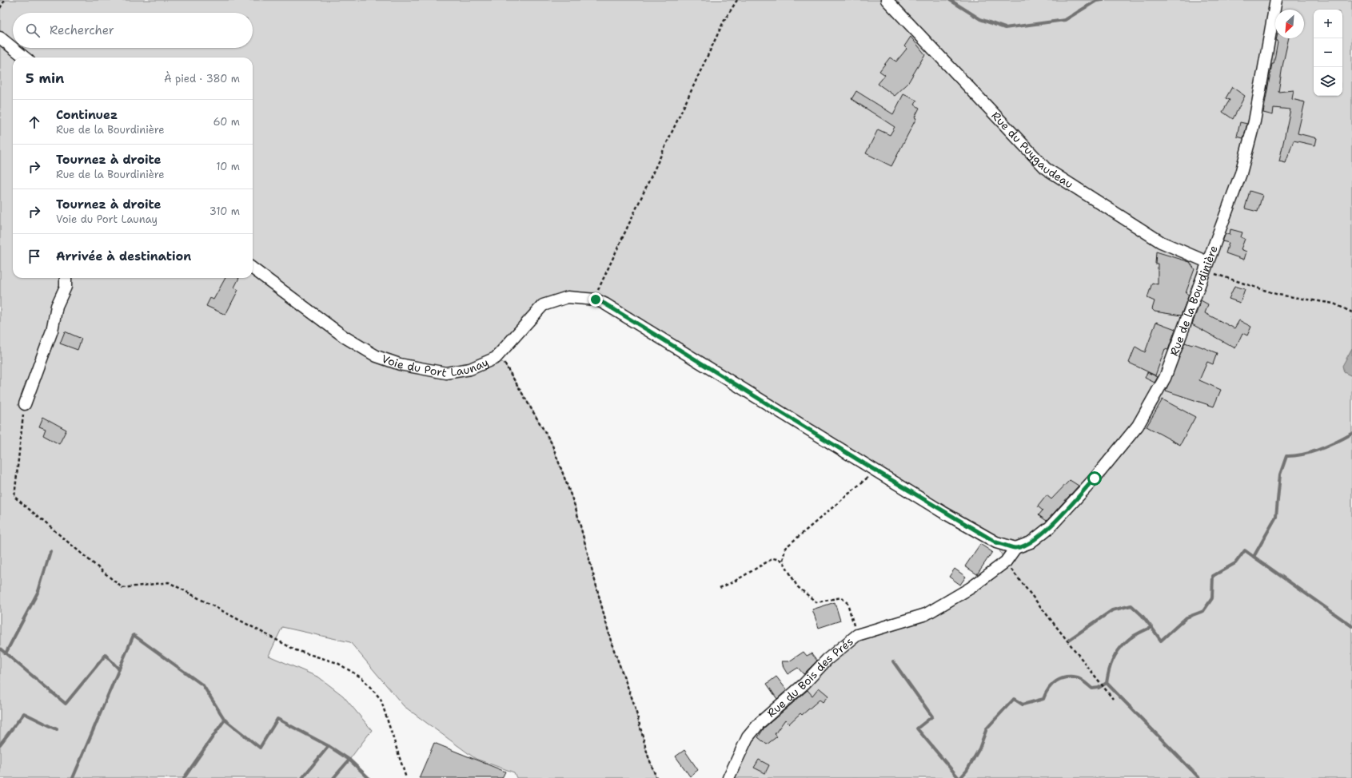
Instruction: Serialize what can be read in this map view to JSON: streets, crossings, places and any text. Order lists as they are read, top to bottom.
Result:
{
  "streets": {
    "street": [
      "Rue du Puygaudeau",
      "Rue de la Bourdinière",
      "Voie du Port Launay",
      "Rue du Bois des Prés"
    ]
  },
  "crossings": [
    ["Rue du Puygaudeau", "Rue de la Bourdinière"],
    ["Rue de la Bourdinière", "Voie du Port Launay"],
    ["Rue de la Bourdinière", "Rue du Bois des Prés"],
    ["Voie du Port Launay", "Rue du Bois des Prés"]
  ],
  "north": "bottom left",
  "page": {
    "map_buttons": ["+", "−"],
    "search": "Rechercher",
    "heading": ["5 min", "À pied · 380 m"],
    "list": [
      ["Continuez", "Rue de la Bourdinière", "60 m"],
      ["Tournez à droite", "Rue de la Bourdinière", "10 m"],
      ["Tournez à droite", "Voie du Port Launay", "310 m"],
      "Arrivée à destination"
    ]
  }
}
